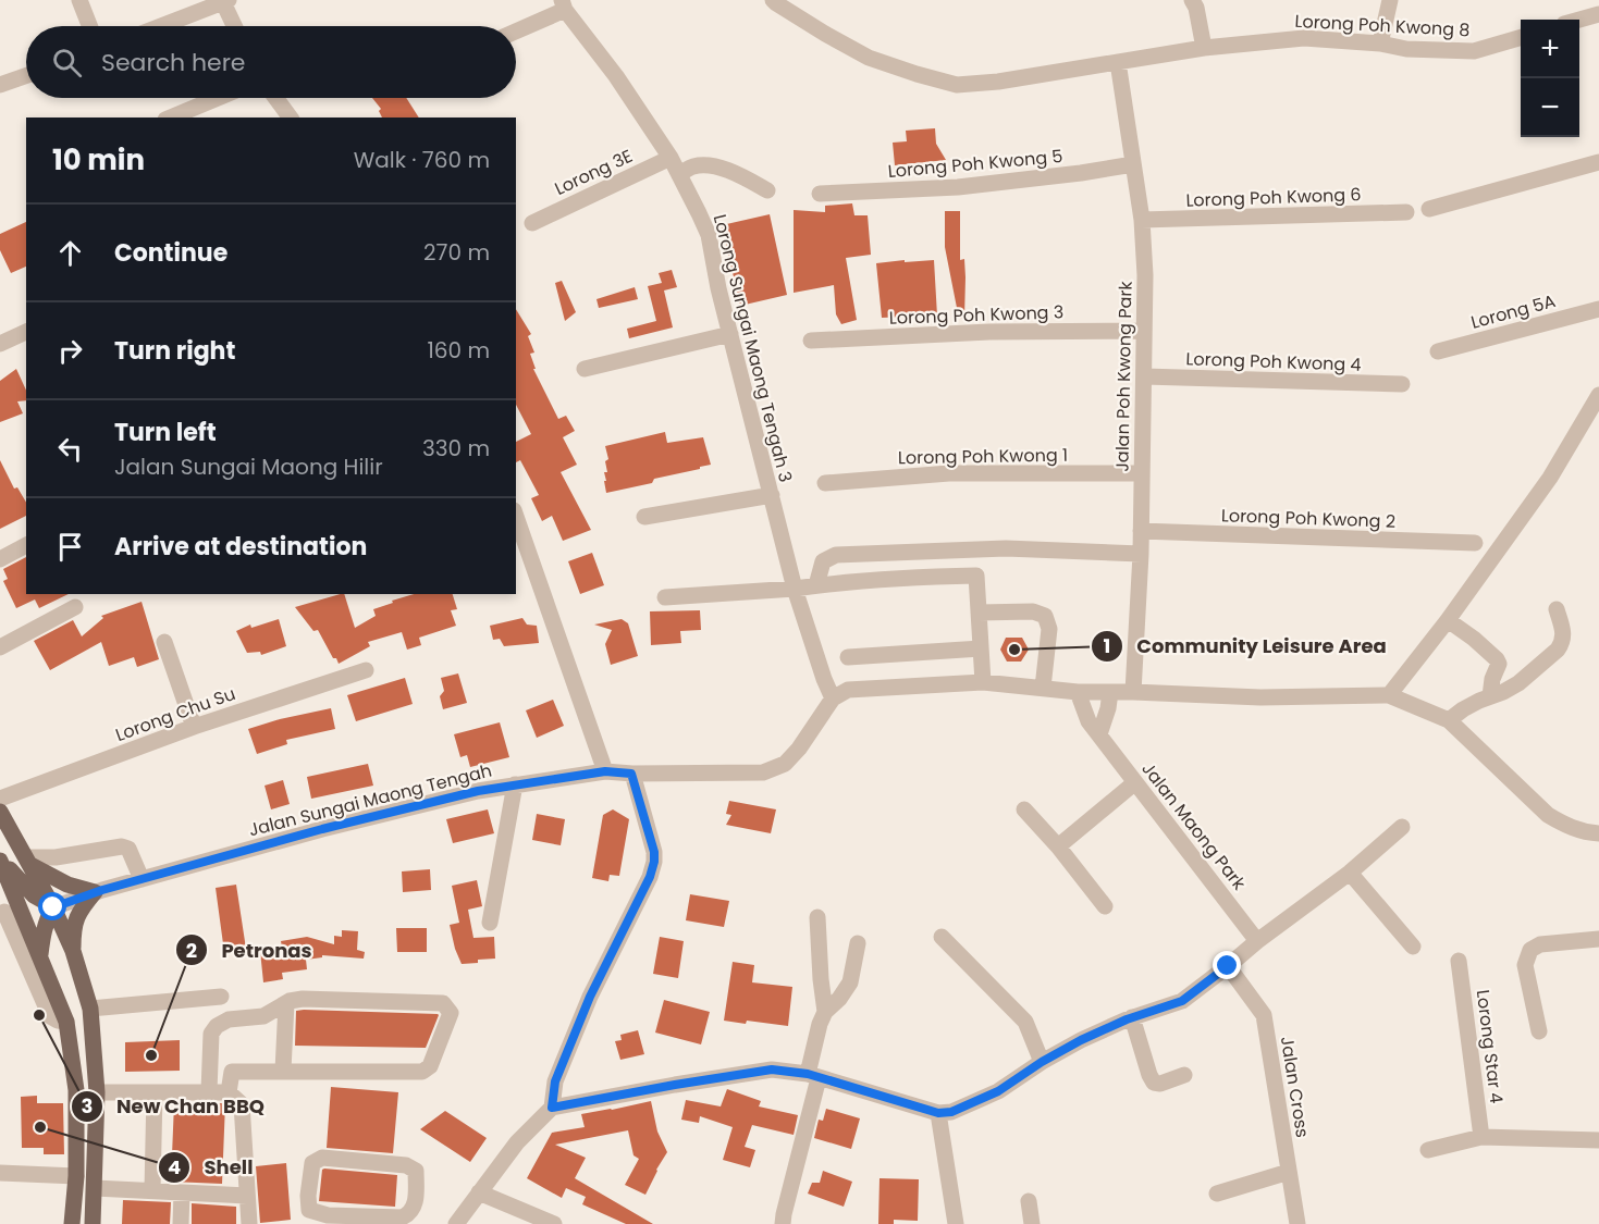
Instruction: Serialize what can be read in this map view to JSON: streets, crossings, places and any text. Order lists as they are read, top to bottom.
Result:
{
  "streets": {
    "street": [
      "Lorong Poh Kwong 8",
      "Lorong Poh Kwong 5",
      "Lorong 3E",
      "Lorong Poh Kwong 6",
      "Lorong 5A",
      "Lorong Poh Kwong 3",
      "Lorong Sungai Maong Tengah 3",
      "Lorong Poh Kwong 4",
      "Jalan Poh Kwong Park",
      "Lorong Poh Kwong 1",
      "Lorong Poh Kwong 2",
      "Lorong Chu Su",
      "Jalan Sungai Maong Tengah",
      "Jalan Maong Park",
      "Lorong Star 4",
      "Jalan Cross"
    ]
  },
  "crossings": [
    ["Lorong Poh Kwong 8", "Jalan Poh Kwong Park"],
    ["Lorong Poh Kwong 5", "Jalan Poh Kwong Park"],
    ["Lorong 3E", "Lorong Sungai Maong Tengah 3"],
    ["Lorong Poh Kwong 6", "Jalan Poh Kwong Park"],
    ["Lorong Poh Kwong 3", "Jalan Poh Kwong Park"],
    ["Lorong Sungai Maong Tengah 3", "Jalan Sungai Maong Tengah"],
    ["Lorong Poh Kwong 4", "Jalan Poh Kwong Park"],
    ["Jalan Poh Kwong Park", "Lorong Poh Kwong 1"],
    ["Jalan Poh Kwong Park", "Lorong Poh Kwong 2"]
  ],
  "places": [
    "Community Leisure Area",
    "New Chan BBQ",
    "Petronas",
    "Shell"
  ],
  "page": {
    "map_buttons": ["+", "−"],
    "search": "Search here",
    "heading": ["10 min", "Walk · 760 m"],
    "list": [
      ["Continue", "270 m"],
      ["Turn right", "160 m"],
      ["Turn left", "Jalan Sungai Maong Hilir", "330 m"],
      "Arrive at destination"
    ]
  }
}
